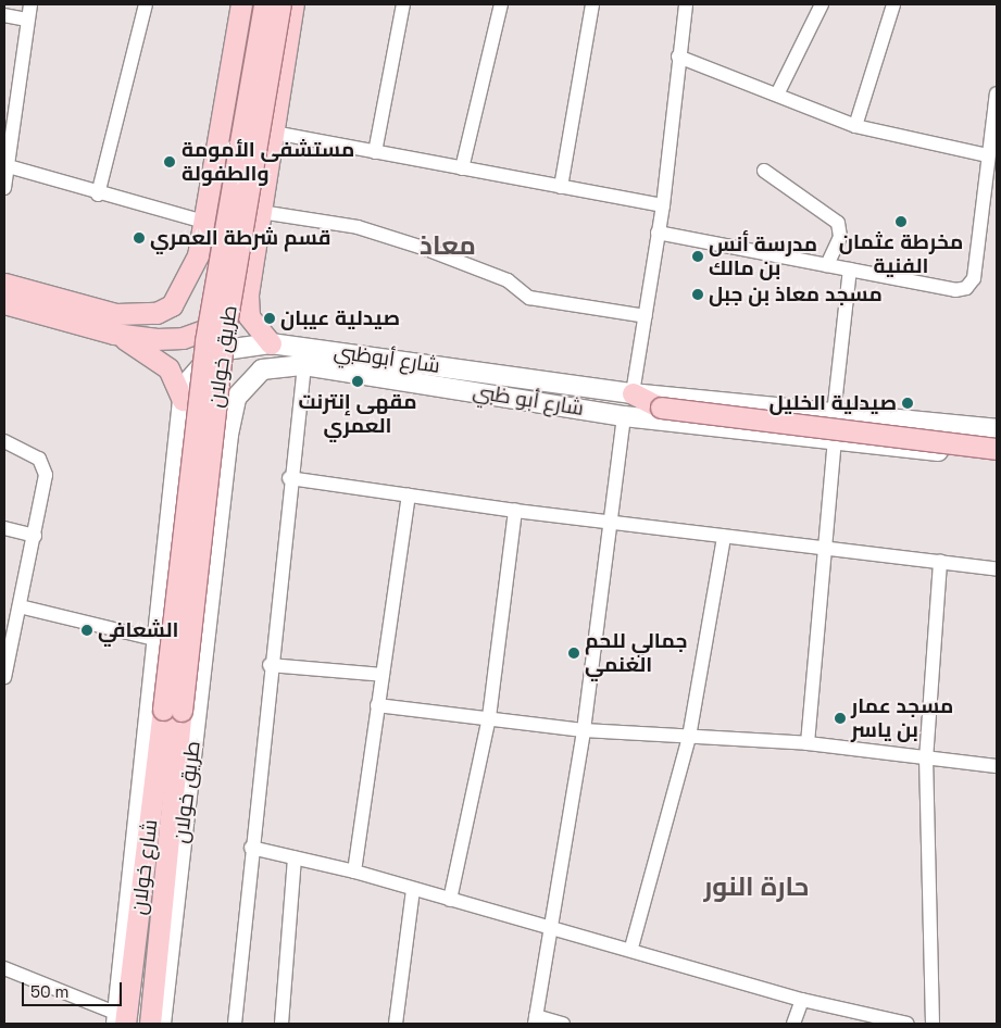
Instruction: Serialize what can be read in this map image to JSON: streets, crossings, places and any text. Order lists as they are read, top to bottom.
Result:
{
  "streets": {
    "main road": [
      "طريق خولان",
      "شارع أبوظبي",
      "شارع أبو ظبي",
      "شارع خولان"
    ]
  },
  "crossings": [
    ["طريق خولان", "شارع أبوظبي"],
    ["طريق خولان", "شارع أبو ظبي"],
    ["طريق خولان", "شارع خولان"],
    ["شارع أبوظبي", "شارع أبو ظبي"]
  ],
  "districts": ["معاذ", "حارة النور"],
  "places": [
    "مستشفى الأمومة والطفولة",
    "مخرطة عثمان الفنية",
    "قسم شرطة العمري",
    "مدرسة أنس بن مالك",
    "مسجد معاذ بن جبل",
    "صيدلية عيبان",
    "مقهى إنترنت العمري",
    "صيدلية الخليل",
    "الشعافي",
    "جمالي للحم الغنمي",
    "مسجد عمار بن ياسر"
  ],
  "scale_bar": "50 m"
}
